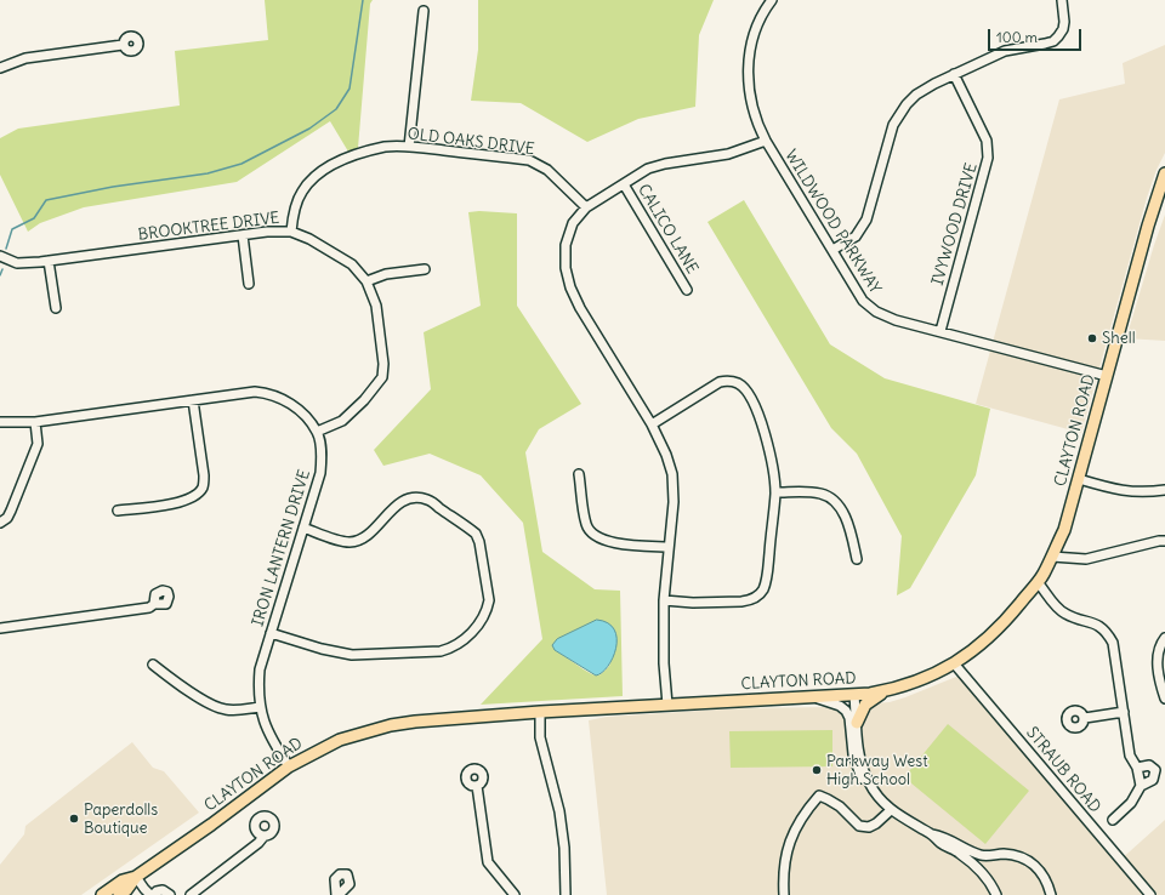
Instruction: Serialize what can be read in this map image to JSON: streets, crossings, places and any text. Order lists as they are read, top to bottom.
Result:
{
  "streets": {
    "main road": ["CLAYTON ROAD"],
    "street": [
      "OLD OAKS DRIVE",
      "WILDWOOD PARKWAY",
      "IVYWOOD DRIVE",
      "BROOKTREE DRIVE",
      "CALICO LANE",
      "IRON LANTERN DRIVE",
      "STRAUB ROAD"
    ]
  },
  "crossings": [
    ["OLD OAKS DRIVE", "BROOKTREE DRIVE"],
    ["WILDWOOD PARKWAY", "IVYWOOD DRIVE"],
    ["WILDWOOD PARKWAY", "CLAYTON ROAD"],
    ["BROOKTREE DRIVE", "IRON LANTERN DRIVE"],
    ["CLAYTON ROAD", "IRON LANTERN DRIVE"],
    ["CLAYTON ROAD", "STRAUB ROAD"]
  ],
  "places": ["Shell", "Parkway West High School", "Paperdolls Boutique"],
  "scale_bar": "100 m"
}
